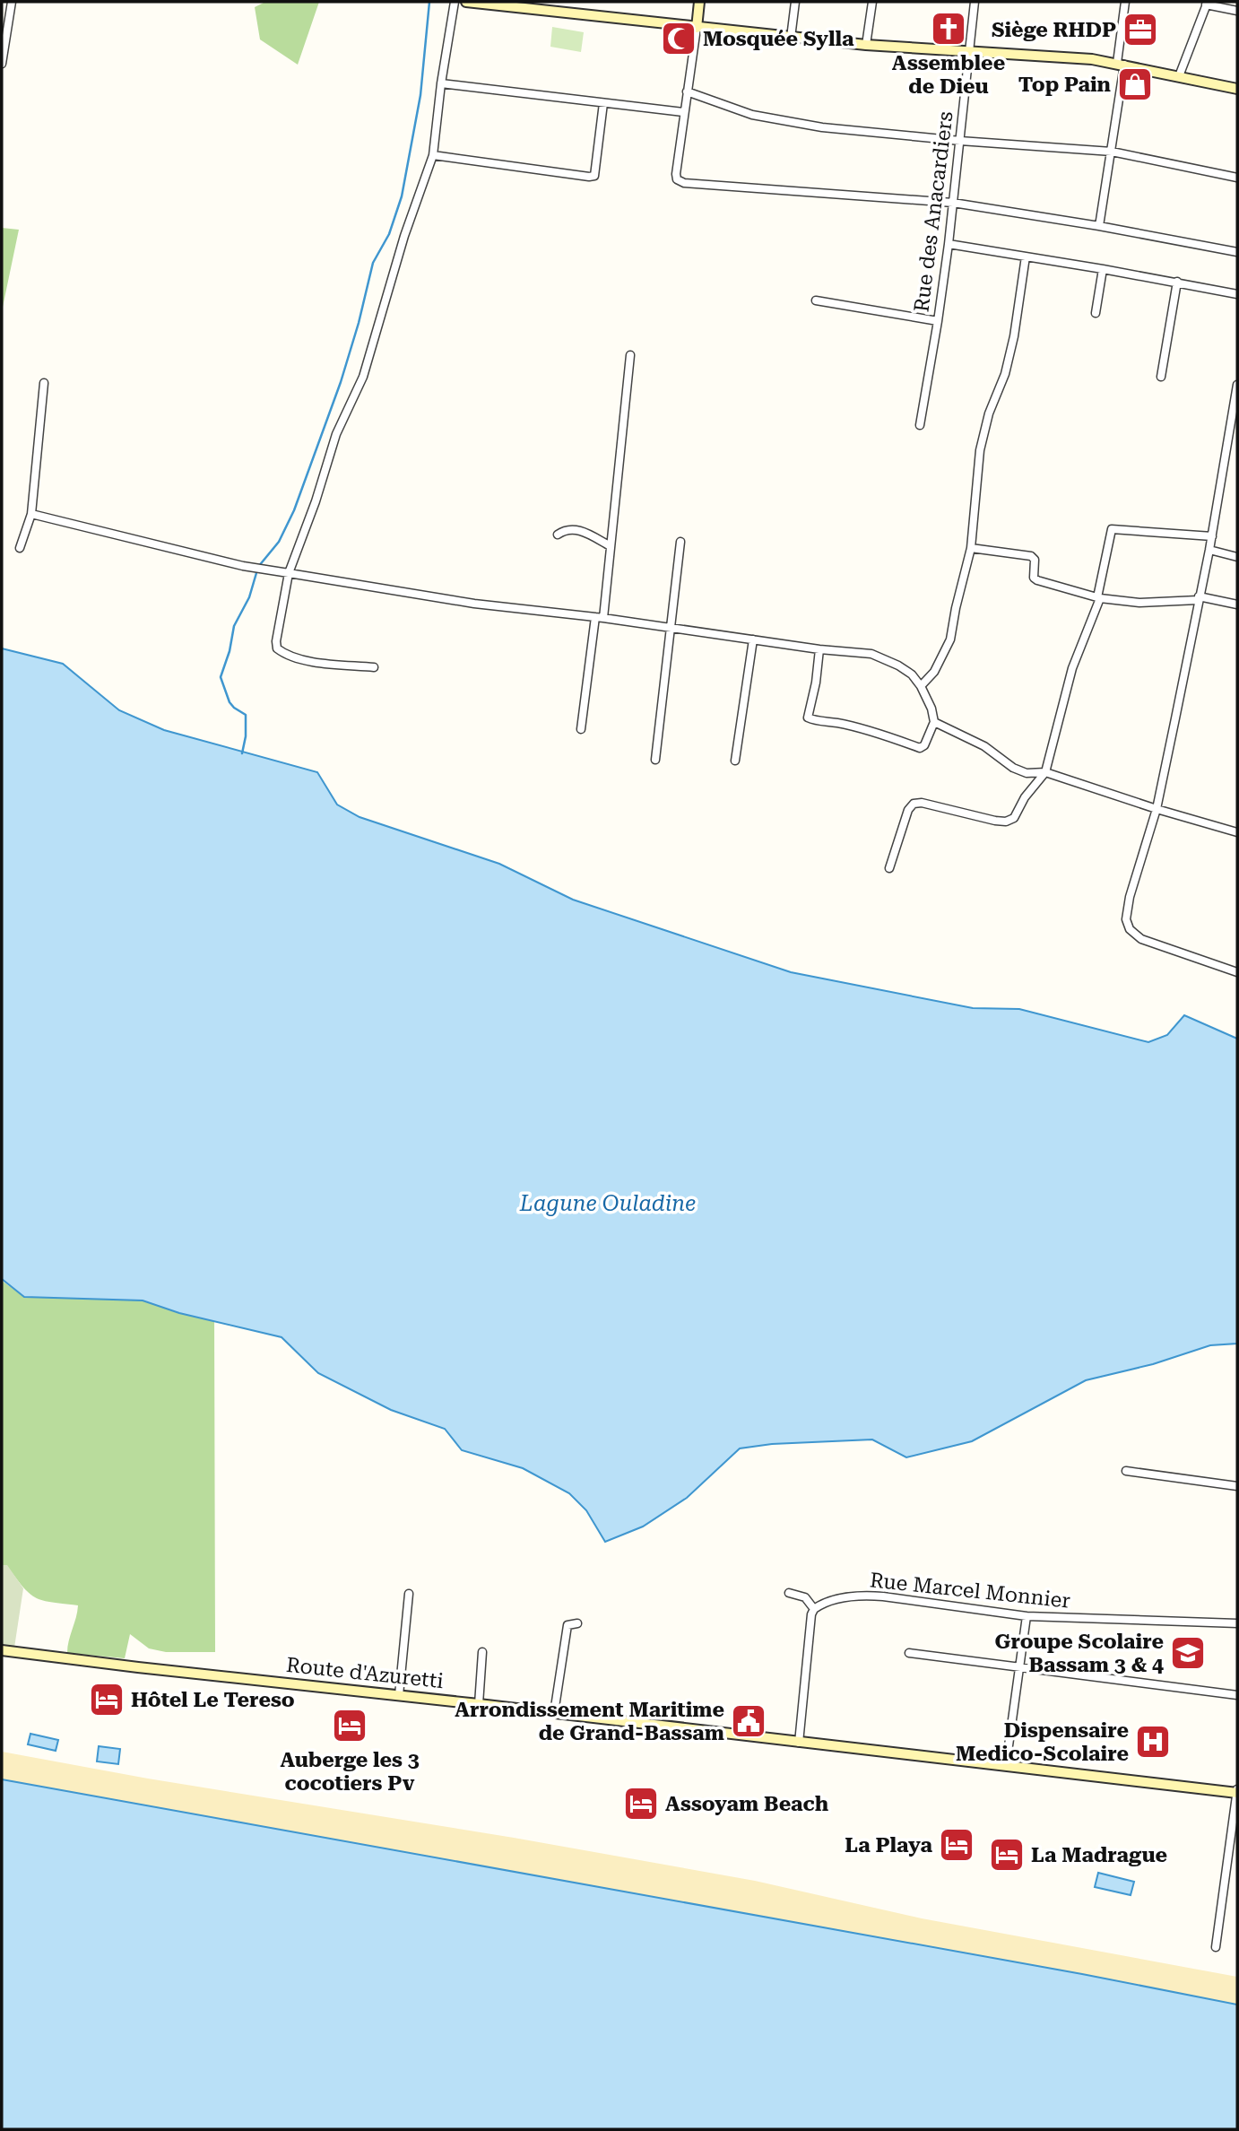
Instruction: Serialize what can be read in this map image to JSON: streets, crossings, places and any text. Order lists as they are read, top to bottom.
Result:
{
  "streets": {
    "street": ["Rue des Anacardiers", "Rue Marcel Monnier", "Route d'Azuretti"]
  },
  "water": ["Lagune Ouladine"],
  "places": {
    "church": ["Assemblee de Dieu"],
    "office": ["Siège RHDP"],
    "mosque": ["Mosquée Sylla"],
    "shop": ["Top Pain"],
    "school or university": ["Groupe Scolaire Bassam 3 & 4"],
    "hotel": [
      "Hôtel Le Tereso",
      "Auberge les 3 cocotiers Pv",
      "Assoyam Beach",
      "La Playa",
      "La Madrague"
    ],
    "public building": ["Arrondissement Maritime de Grand-Bassam"],
    "hospital": ["Dispensaire Medico-Scolaire"]
  }
}
